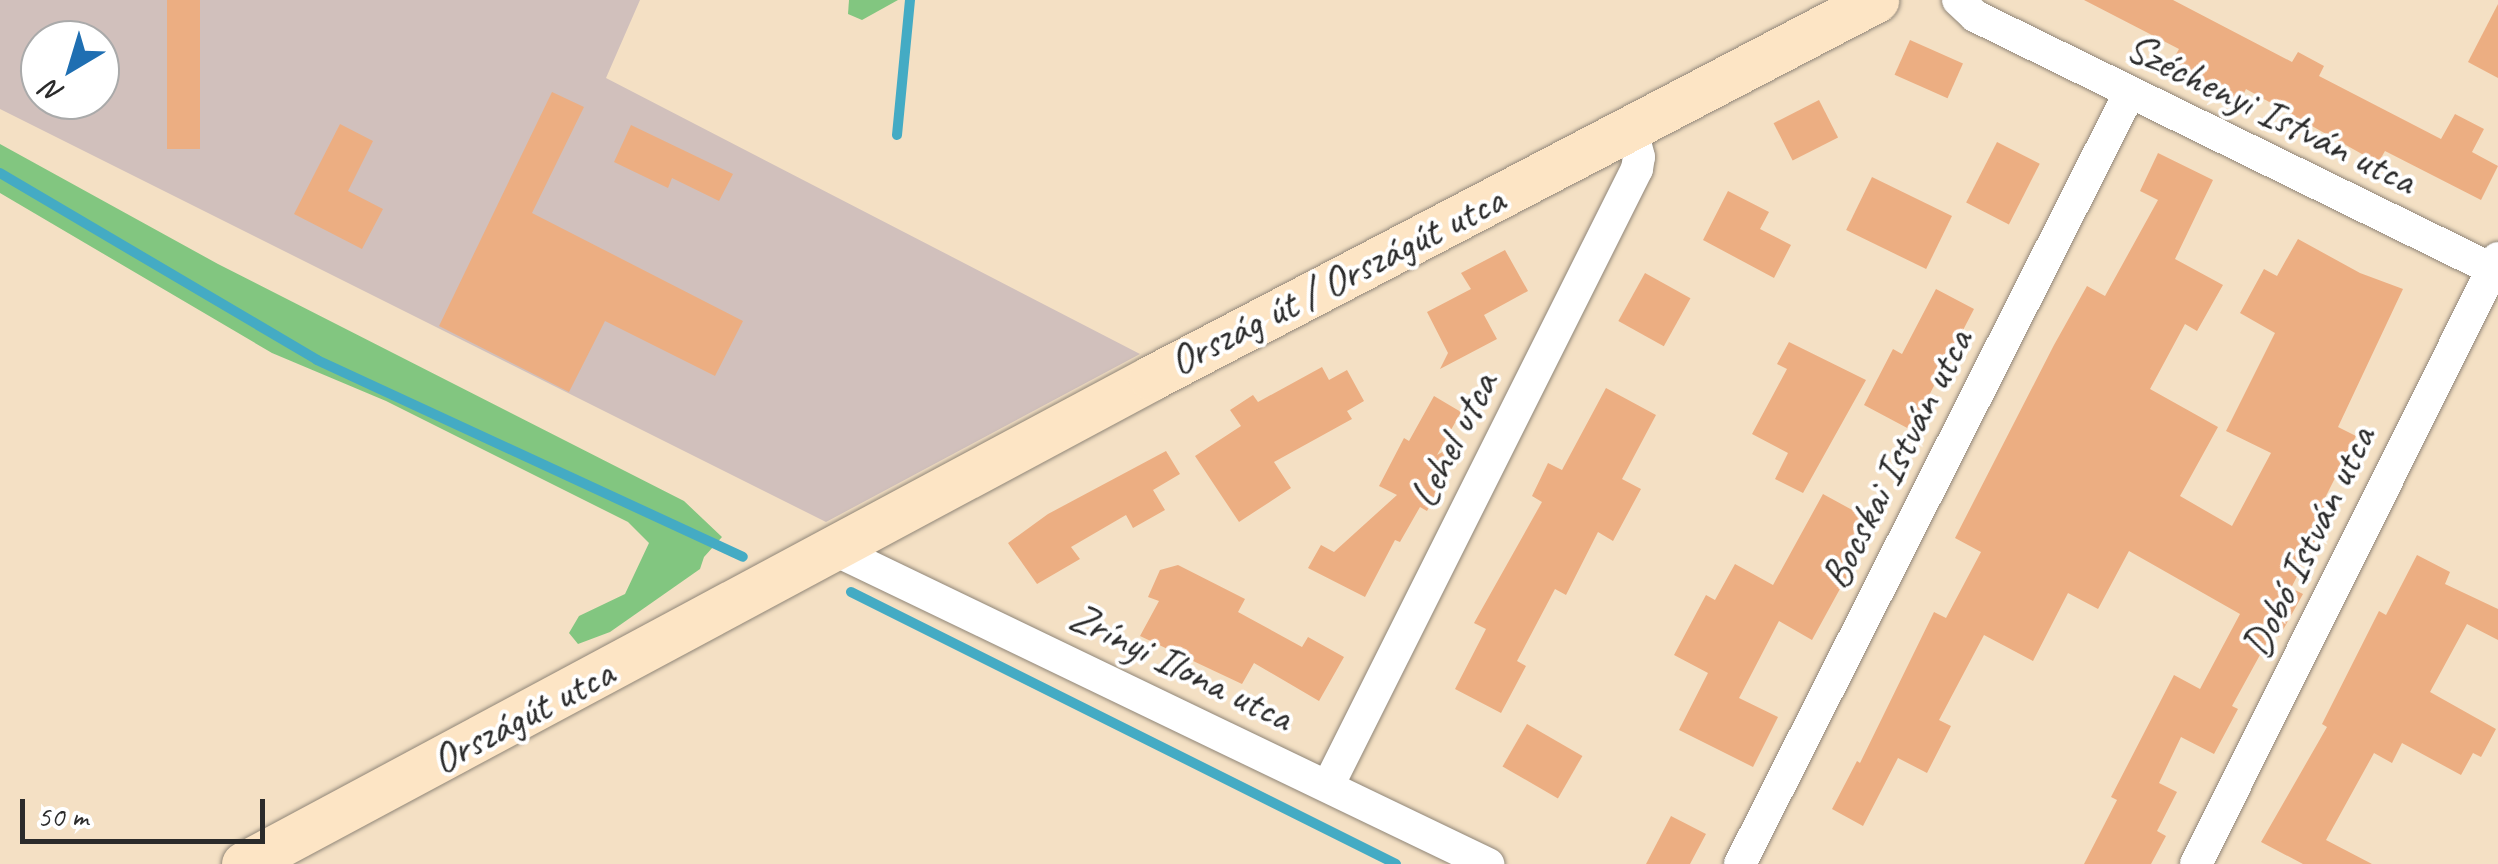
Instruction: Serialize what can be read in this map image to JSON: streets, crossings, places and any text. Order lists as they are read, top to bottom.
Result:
{
  "streets": {
    "main road": ["Ország út / Országút utca", "Országút utca"],
    "street": [
      "Széchenyi István utca",
      "Lehel utca",
      "Bocskai István utca",
      "Dobó István utca",
      "Zrínyi Ilona utca"
    ]
  },
  "crossings": [
    ["Széchenyi István utca", "Bocskai István utca"],
    ["Széchenyi István utca", "Dobó István utca"],
    ["Ország út / Országút utca", "Lehel utca"],
    ["Ország út / Országút utca", "Zrínyi Ilona utca"],
    ["Ország út / Országút utca", "Országút utca"],
    ["Lehel utca", "Zrínyi Ilona utca"],
    ["Zrínyi Ilona utca", "Országút utca"]
  ],
  "scale_bar": "50 m",
  "north": "bottom left"
}
